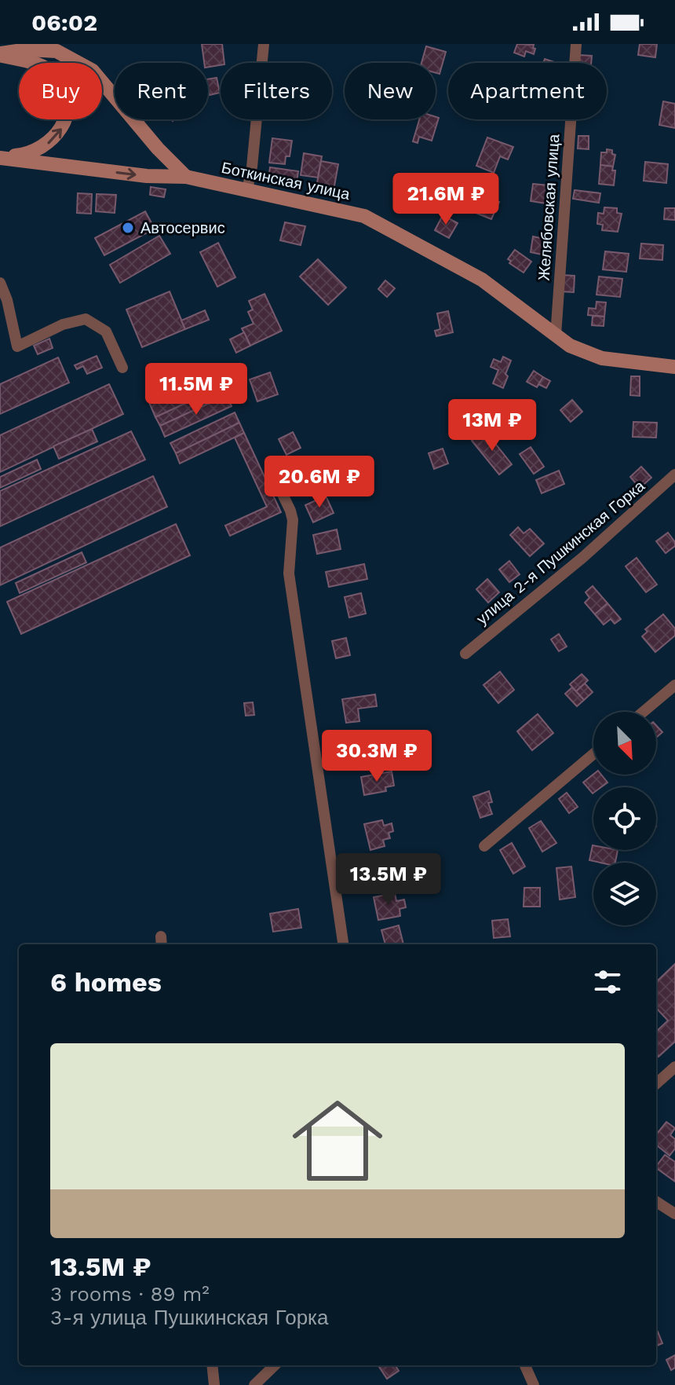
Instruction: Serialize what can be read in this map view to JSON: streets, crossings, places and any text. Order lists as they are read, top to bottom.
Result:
{
  "streets": {
    "street": ["Боткинская улица", "Желябовская улица", "улица 2-я Пушкинская Горка"]
  },
  "crossings": [
    ["Боткинская улица", "Желябовская улица"]
  ],
  "places": ["Автосервис"],
  "north": "bottom right",
  "page": {
    "status": "06:02",
    "chip": [
      "Buy",
      "Rent",
      "Filters",
      "New",
      "Apartment"
    ],
    "price": [
      "21.6M ₽",
      "11.5M ₽",
      "13M ₽",
      "20.6M ₽",
      "30.3M ₽",
      "13.5M ₽"
    ],
    "heading": "6 homes",
    "list": [
      {
        "name": "13.5M ₽",
        "note": "3 rooms · 89 m² · 3-я улица Пушкинская Горка"
      }
    ]
  }
}
